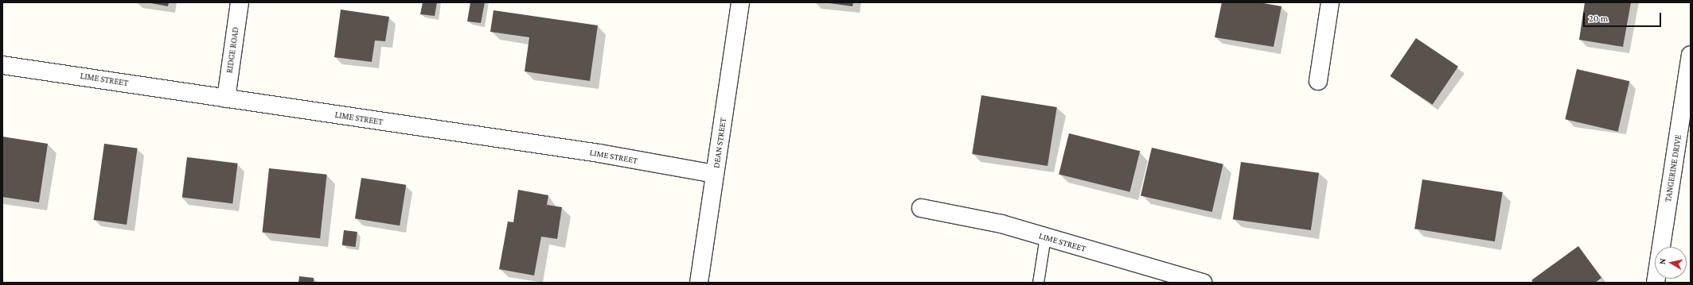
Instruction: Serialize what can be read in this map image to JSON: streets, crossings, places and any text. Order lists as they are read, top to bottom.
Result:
{
  "streets": {
    "street": [
      "RIDGE ROAD",
      "LIME STREET",
      "DEAN STREET",
      "TANGERINE DRIVE"
    ]
  },
  "crossings": [
    ["RIDGE ROAD", "LIME STREET"],
    ["LIME STREET", "DEAN STREET"]
  ],
  "scale_bar": "20 m",
  "north": "left"
}
